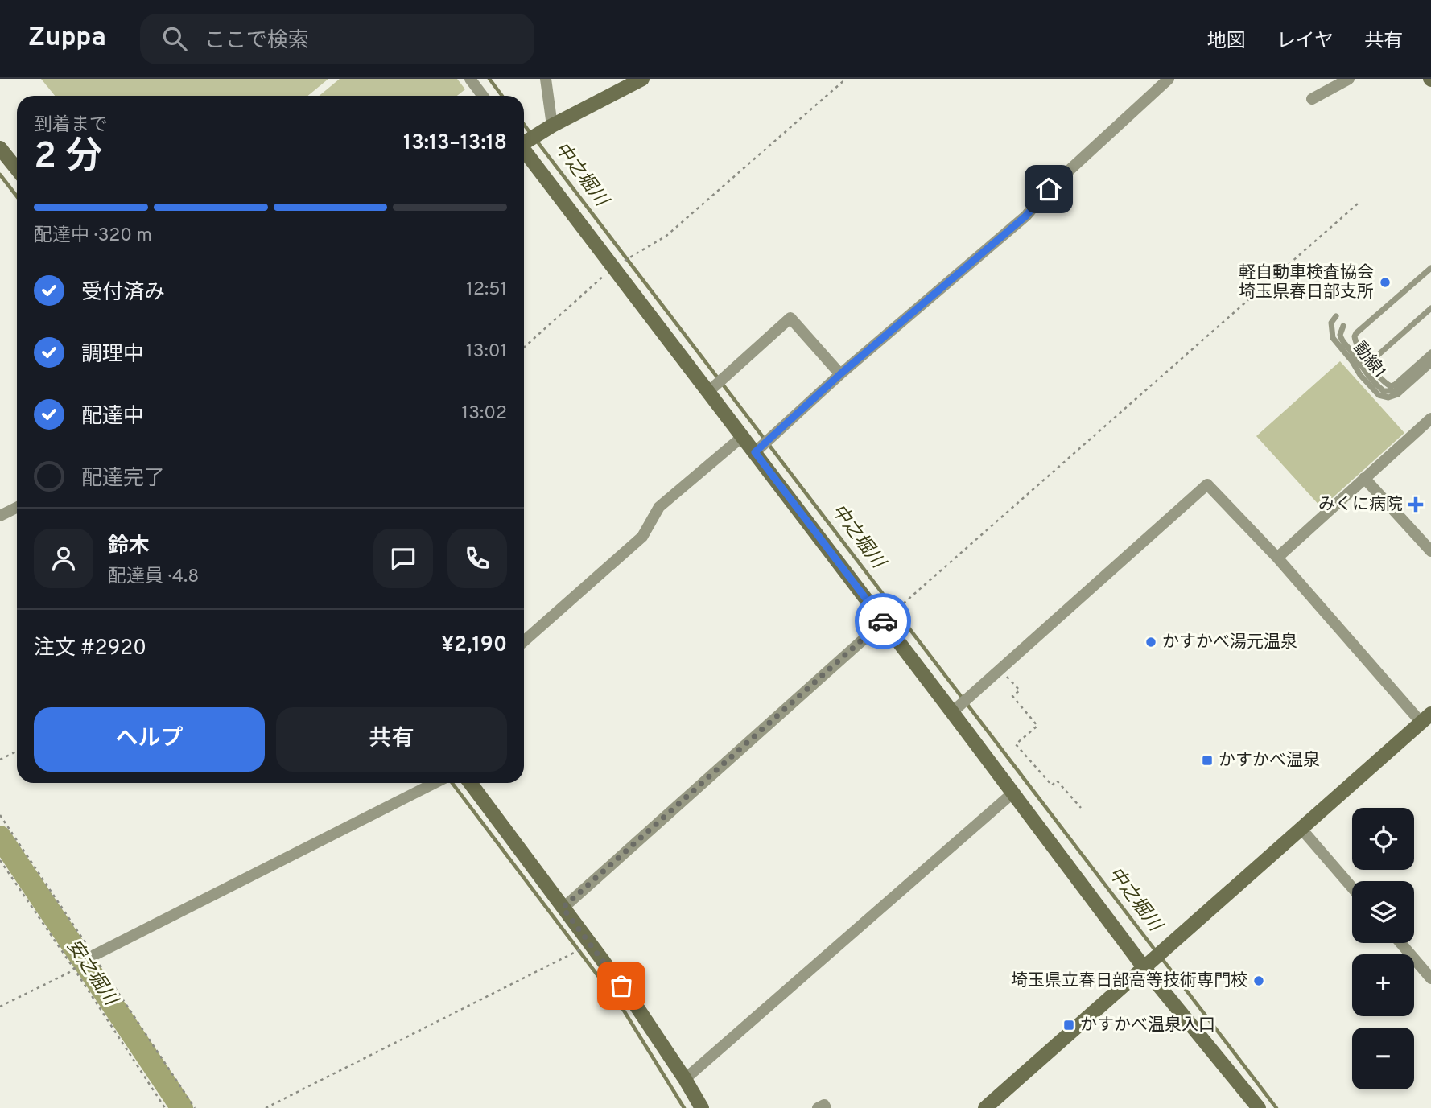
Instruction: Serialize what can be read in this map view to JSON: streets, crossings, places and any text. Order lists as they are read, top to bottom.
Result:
{
  "streets": {
    "lane": ["動線1"]
  },
  "water": ["中之堀川", "安之堀川"],
  "places": {
    "other": ["軽自動車検査協会 埼玉県春日部支所", "かすかべ湯元温泉", "埼玉県立春日部高等技術専門校"],
    "health": ["みくに病院"],
    "transit": ["かすかべ温泉", "かすかべ温泉入口"]
  },
  "page": {
    "header": "Zuppa",
    "search": "ここで検索",
    "nav": ["地図", "レイヤ", "共有"],
    "heading": ["2 分", "到着まで", "13:13–13:18"],
    "panel": [
      "鈴木",
      "配達員 · 4.8",
      "注文 #2920",
      "¥2,190"
    ],
    "bar": "配達中 · 320 m",
    "list": [
      ["受付済み", "12:51"],
      ["調理中", "13:01"],
      ["配達中", "13:02"],
      "配達完了"
    ],
    "buttons": ["ヘルプ", "共有"],
    "map_buttons": ["+", "−"]
  }
}
